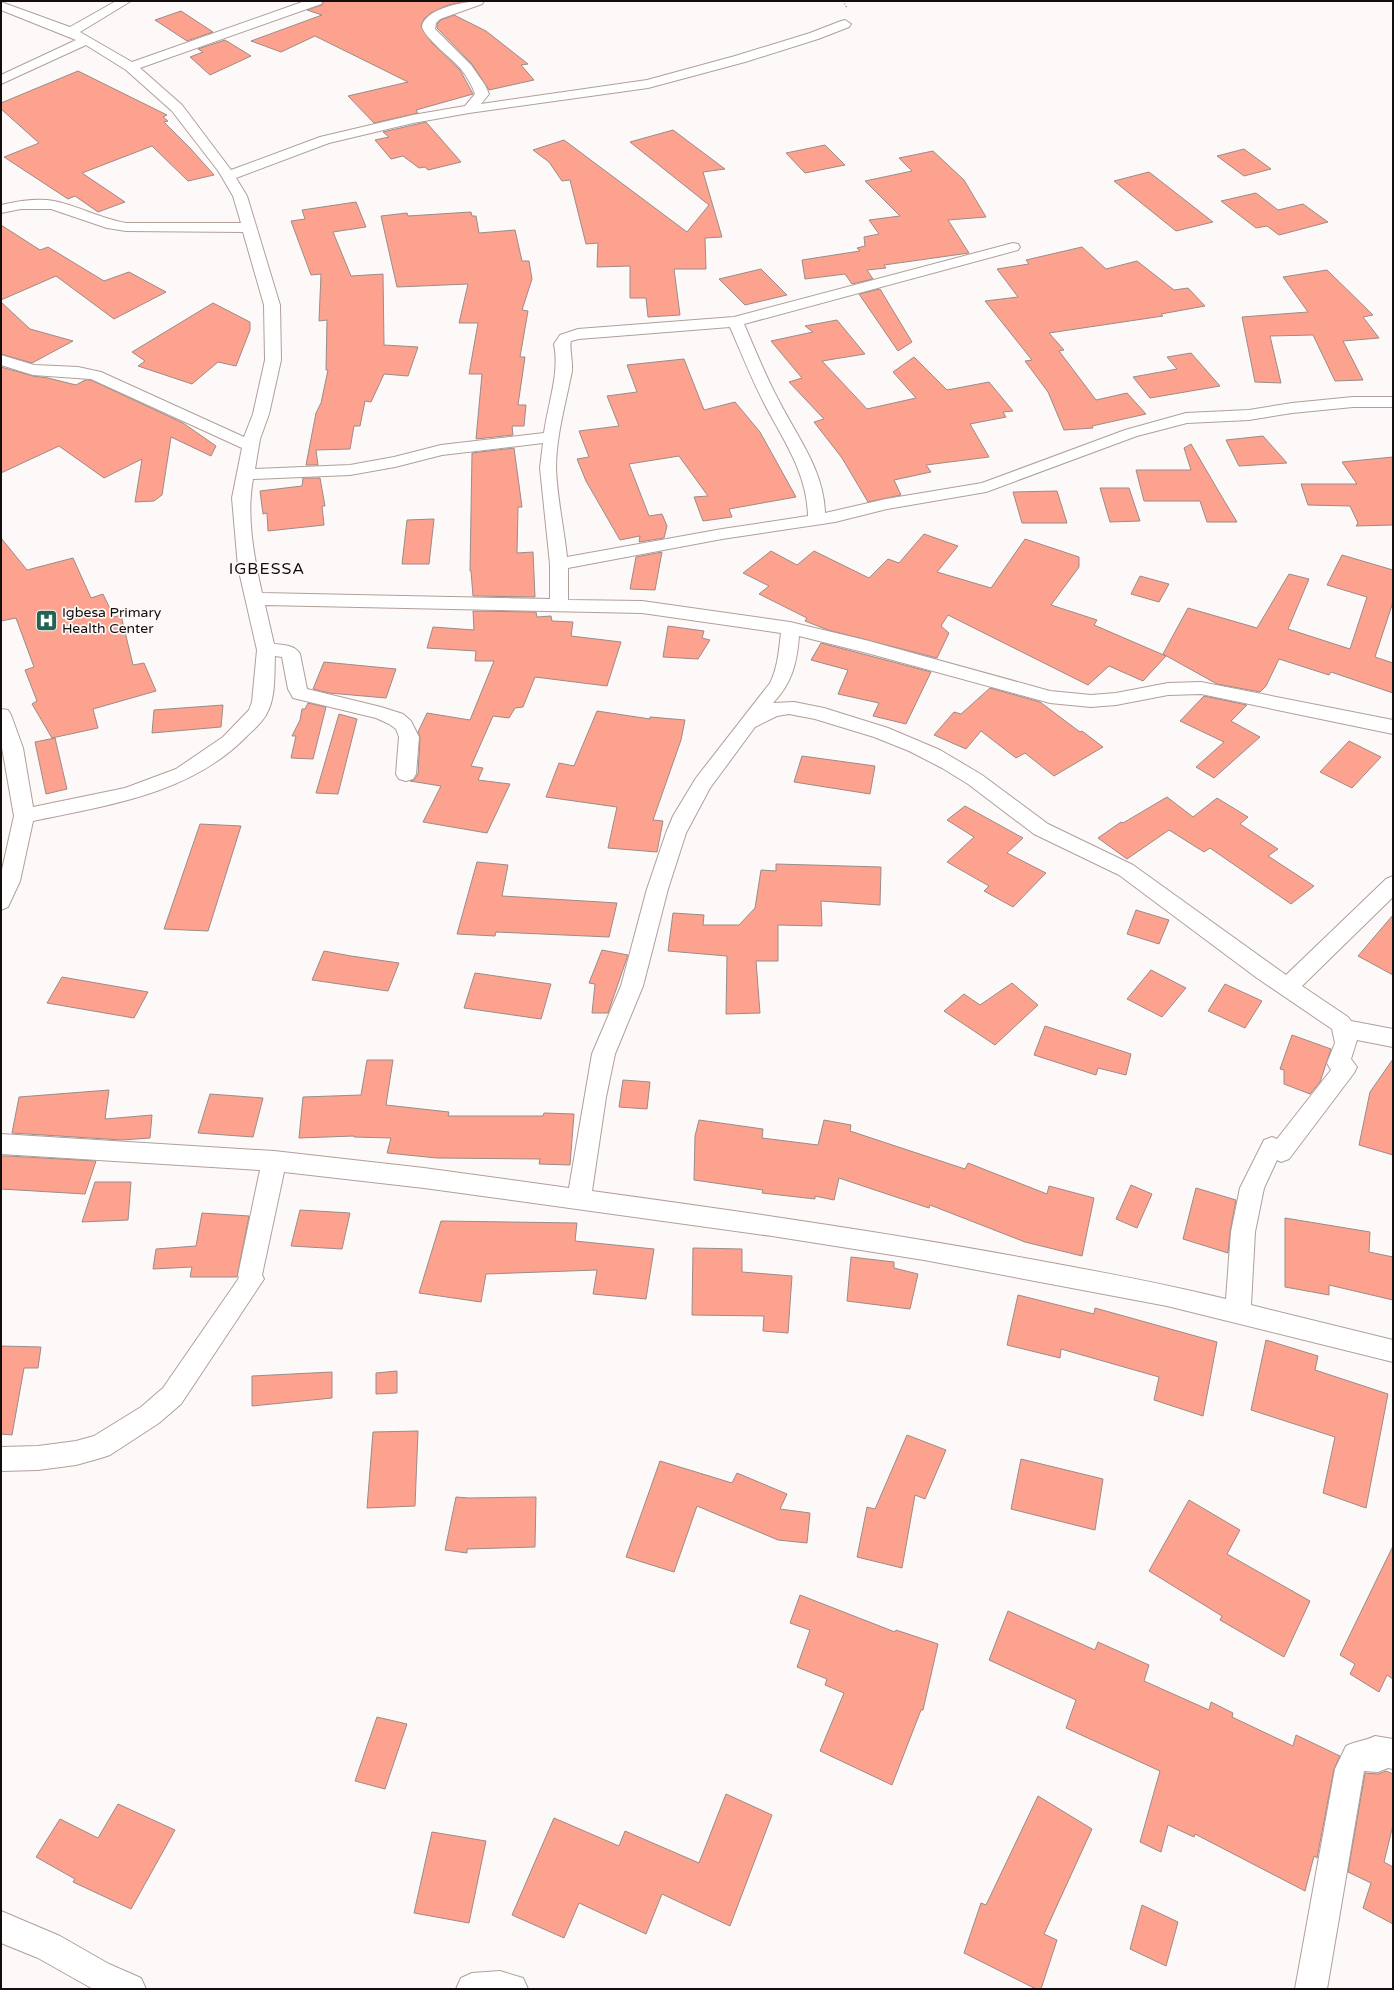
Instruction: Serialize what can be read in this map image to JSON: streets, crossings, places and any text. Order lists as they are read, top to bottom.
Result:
{
  "districts": ["IGBESSA"],
  "places": {
    "hospital": ["Igbesa Primary Health Center"]
  }
}
